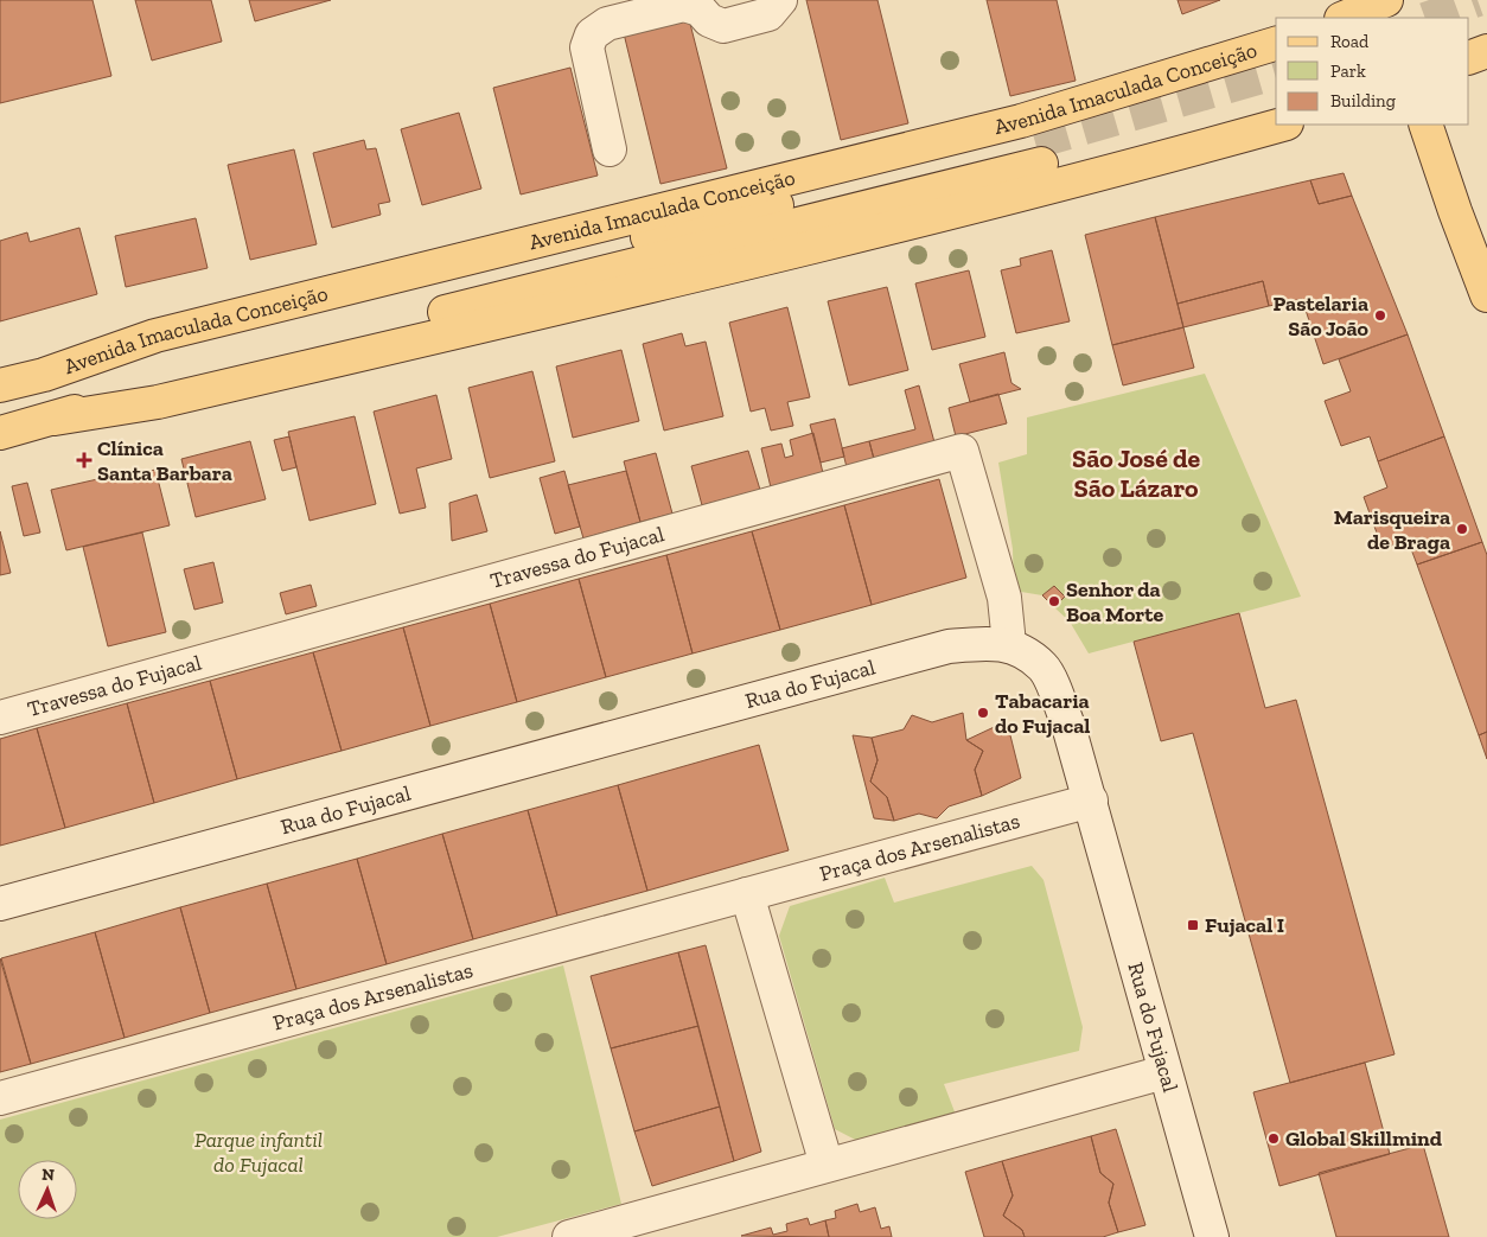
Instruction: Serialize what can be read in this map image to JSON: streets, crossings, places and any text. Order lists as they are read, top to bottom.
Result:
{
  "streets": {
    "main road": ["Avenida Imaculada Conceição"],
    "street": ["Travessa do Fujacal", "Rua do Fujacal", "Praça dos Arsenalistas"]
  },
  "crossings": [
    ["Travessa do Fujacal", "Rua do Fujacal"],
    ["Rua do Fujacal", "Praça dos Arsenalistas"]
  ],
  "districts": ["São José de São Lázaro"],
  "parks": ["Parque infantil do Fujacal"],
  "places": {
    "other": [
      "Pastelaria São João",
      "Marisqueira de Braga",
      "Senhor da Boa Morte",
      "Tabacaria do Fujacal",
      "Global Skillmind"
    ],
    "health": ["Clínica Santa Barbara"],
    "transit": ["Fujacal I"]
  },
  "legend": ["Road", "Park", "Building"],
  "north": "top"
}
